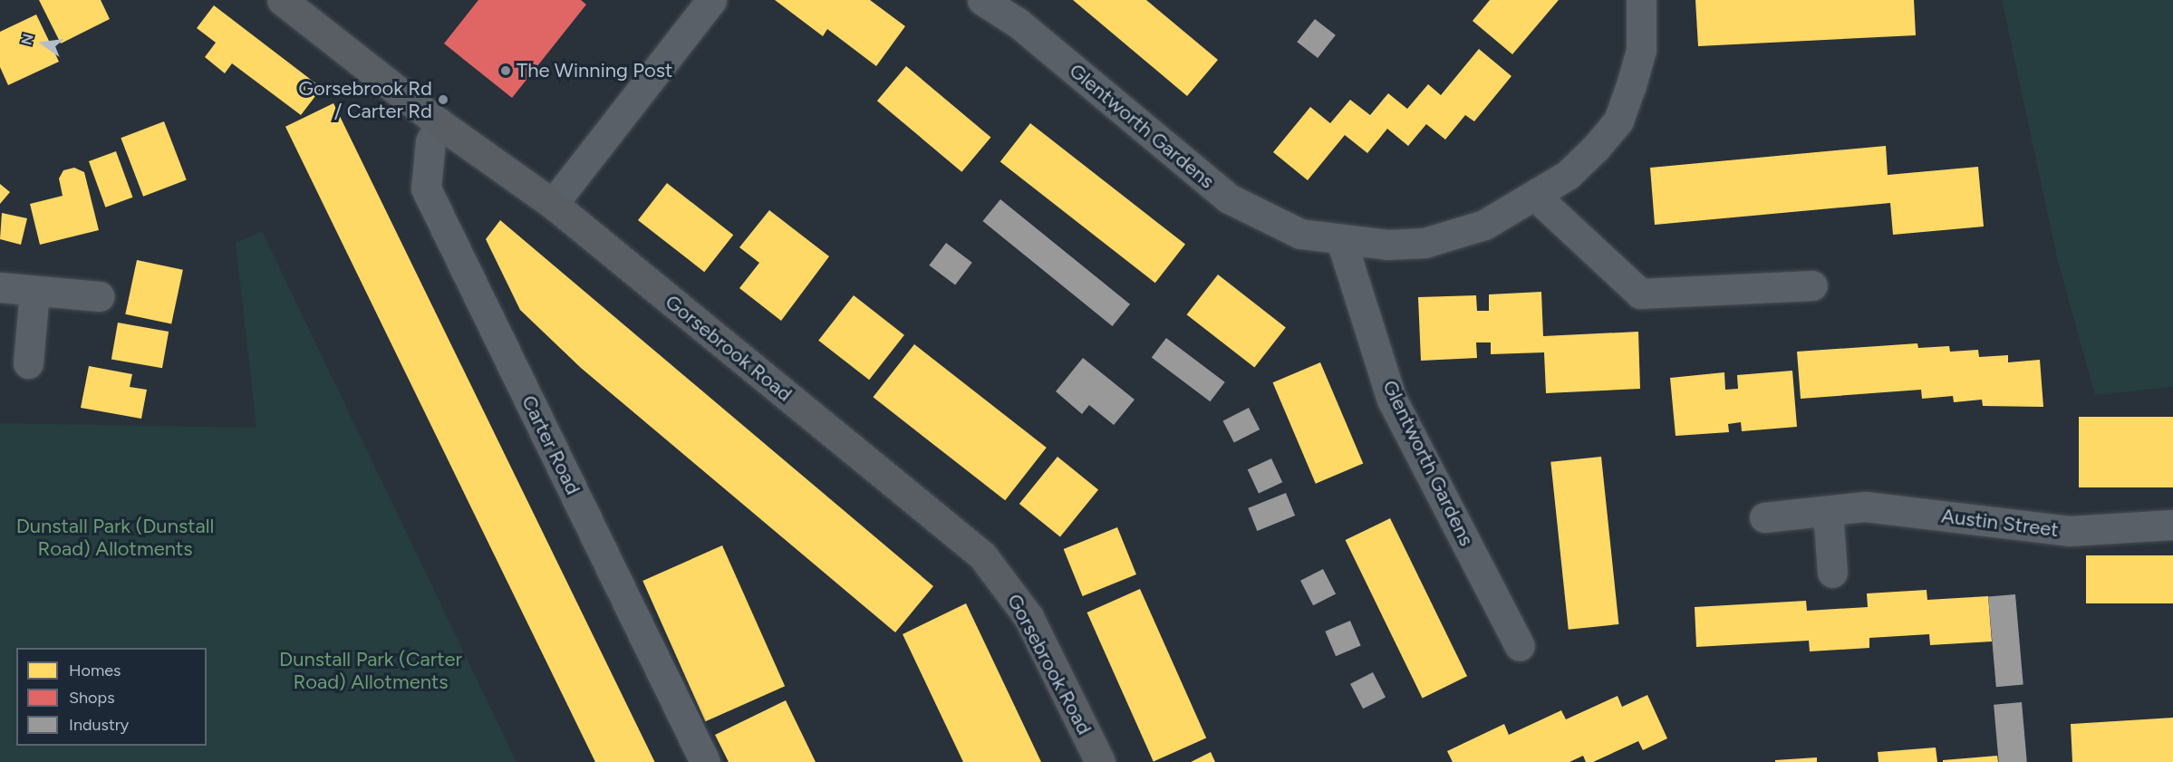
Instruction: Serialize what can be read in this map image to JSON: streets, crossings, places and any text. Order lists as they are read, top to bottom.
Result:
{
  "streets": {
    "street": [
      "Glentworth Gardens",
      "Gorsebrook Road",
      "Carter Road",
      "Austin Street"
    ]
  },
  "crossings": [
    ["Gorsebrook Road", "Carter Road"]
  ],
  "parks": ["Dunstall Park (Dunstall Road) Allotments", "Dunstall Park (Carter Road) Allotments"],
  "places": ["The Winning Post", "Gorsebrook Rd / Carter Rd"],
  "legend": ["Homes", "Shops", "Industry"],
  "north": "left"
}
